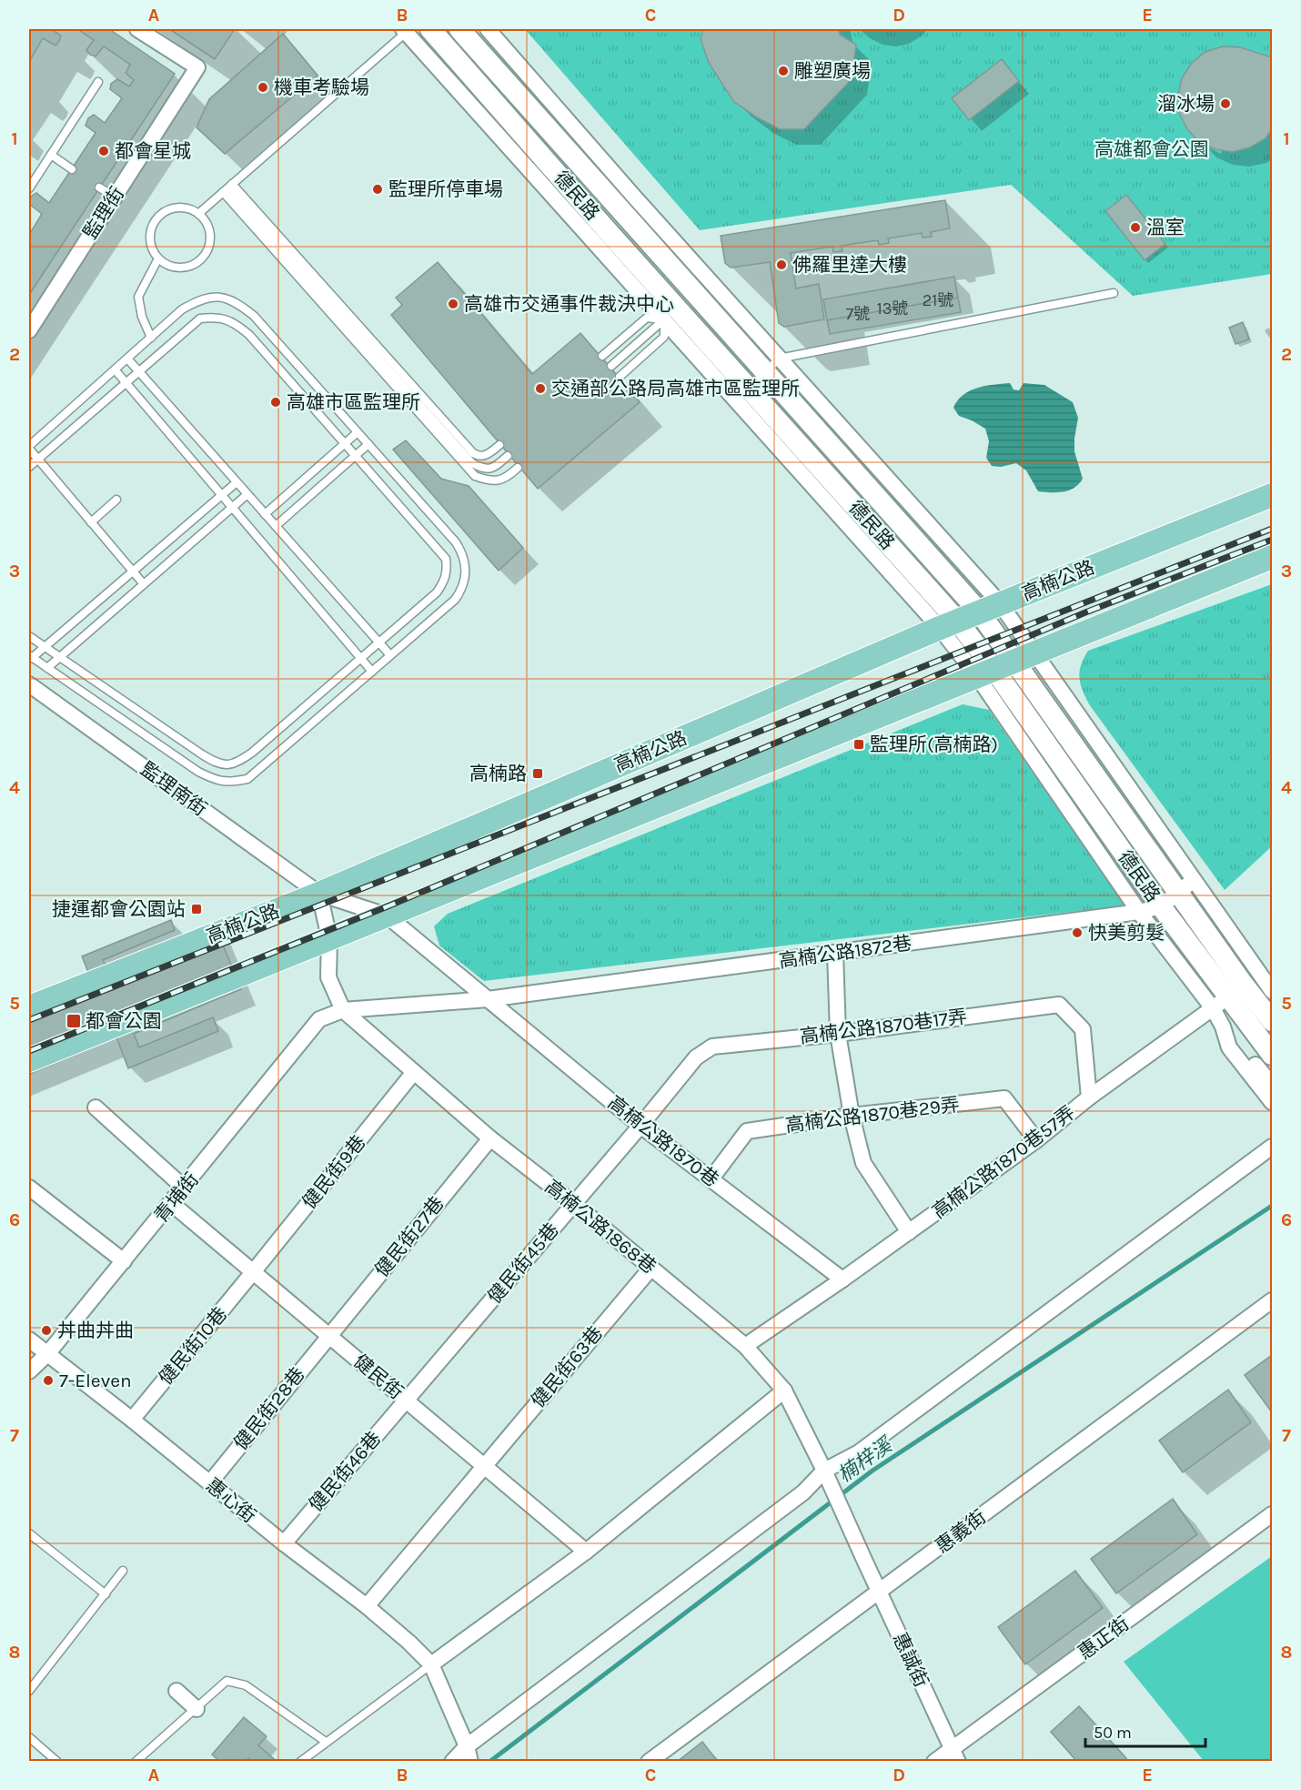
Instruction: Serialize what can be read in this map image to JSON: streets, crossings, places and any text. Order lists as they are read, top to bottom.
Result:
{
  "streets": {
    "main road": ["高楠公路"],
    "street": [
      "德民路",
      "監理街",
      "監理南街",
      "高楠公路1872巷",
      "高楠公路1870巷17弄",
      "高楠公路1870巷29弄",
      "高楠公路1870巷",
      "高楠公路1870巷57弄",
      "健民街9巷",
      "青埔街",
      "高楠公路1868巷",
      "健民街27巷",
      "健民街45巷",
      "健民街10巷",
      "健民街63巷",
      "健民街",
      "健民街28巷",
      "健民街46巷",
      "惠心街",
      "惠義街",
      "惠正街",
      "惠誠街"
    ]
  },
  "crossings": [
    ["德民路", "高楠公路"],
    ["德民路", "高楠公路1872巷"],
    ["德民路", "高楠公路1870巷57弄"],
    ["高楠公路", "監理南街"],
    ["監理南街", "高楠公路1870巷"],
    ["高楠公路1872巷", "高楠公路1870巷"],
    ["高楠公路1872巷", "青埔街"],
    ["高楠公路1872巷", "高楠公路1868巷"],
    ["高楠公路1870巷17弄", "高楠公路1870巷"],
    ["高楠公路1870巷17弄", "高楠公路1870巷57弄"],
    ["高楠公路1870巷17弄", "健民街45巷"],
    ["高楠公路1870巷29弄", "高楠公路1870巷"],
    ["高楠公路1870巷29弄", "高楠公路1870巷57弄"],
    ["高楠公路1870巷", "高楠公路1870巷57弄"],
    ["高楠公路1870巷", "健民街45巷"],
    ["高楠公路1870巷57弄", "高楠公路1868巷"],
    ["健民街9巷", "高楠公路1868巷"],
    ["健民街9巷", "健民街10巷"],
    ["健民街9巷", "健民街"],
    ["青埔街", "健民街"],
    ["青埔街", "惠心街"],
    ["高楠公路1868巷", "健民街27巷"],
    ["高楠公路1868巷", "健民街45巷"],
    ["高楠公路1868巷", "健民街63巷"],
    ["高楠公路1868巷", "惠誠街"],
    ["健民街27巷", "健民街"],
    ["健民街27巷", "健民街28巷"],
    ["健民街45巷", "健民街"],
    ["健民街45巷", "健民街46巷"],
    ["健民街10巷", "健民街"],
    ["健民街10巷", "惠心街"],
    ["健民街63巷", "健民街"],
    ["健民街63巷", "惠心街"],
    ["健民街", "健民街28巷"],
    ["健民街", "健民街46巷"],
    ["健民街28巷", "惠心街"],
    ["健民街46巷", "惠心街"],
    ["惠義街", "惠誠街"],
    ["惠正街", "惠誠街"]
  ],
  "water": ["楠梓溪"],
  "parks": ["高雄都會公園"],
  "places": {
    "other": [
      "雕塑廣場",
      "機車考驗場",
      "溜冰場",
      "都會星城",
      "監理所停車場",
      "溫室",
      "佛羅里達大樓",
      "高雄市交通事件裁決中心",
      "交通部公路局高雄市區監理所",
      "高雄市區監理所",
      "快美剪髮",
      "丼曲丼曲",
      "7-Eleven"
    ],
    "transit": [
      "監理所(高楠路)",
      "高楠路",
      "捷運都會公園站",
      "都會公園"
    ]
  },
  "house_numbers": ["21號", "13號", "7號"],
  "scale_bar": "50 m",
  "grid": {
    "columns": [
      "A",
      "B",
      "C",
      "D",
      "E"
    ],
    "rows": [
      "1",
      "2",
      "3",
      "4",
      "5",
      "6",
      "7",
      "8"
    ]
  }
}
